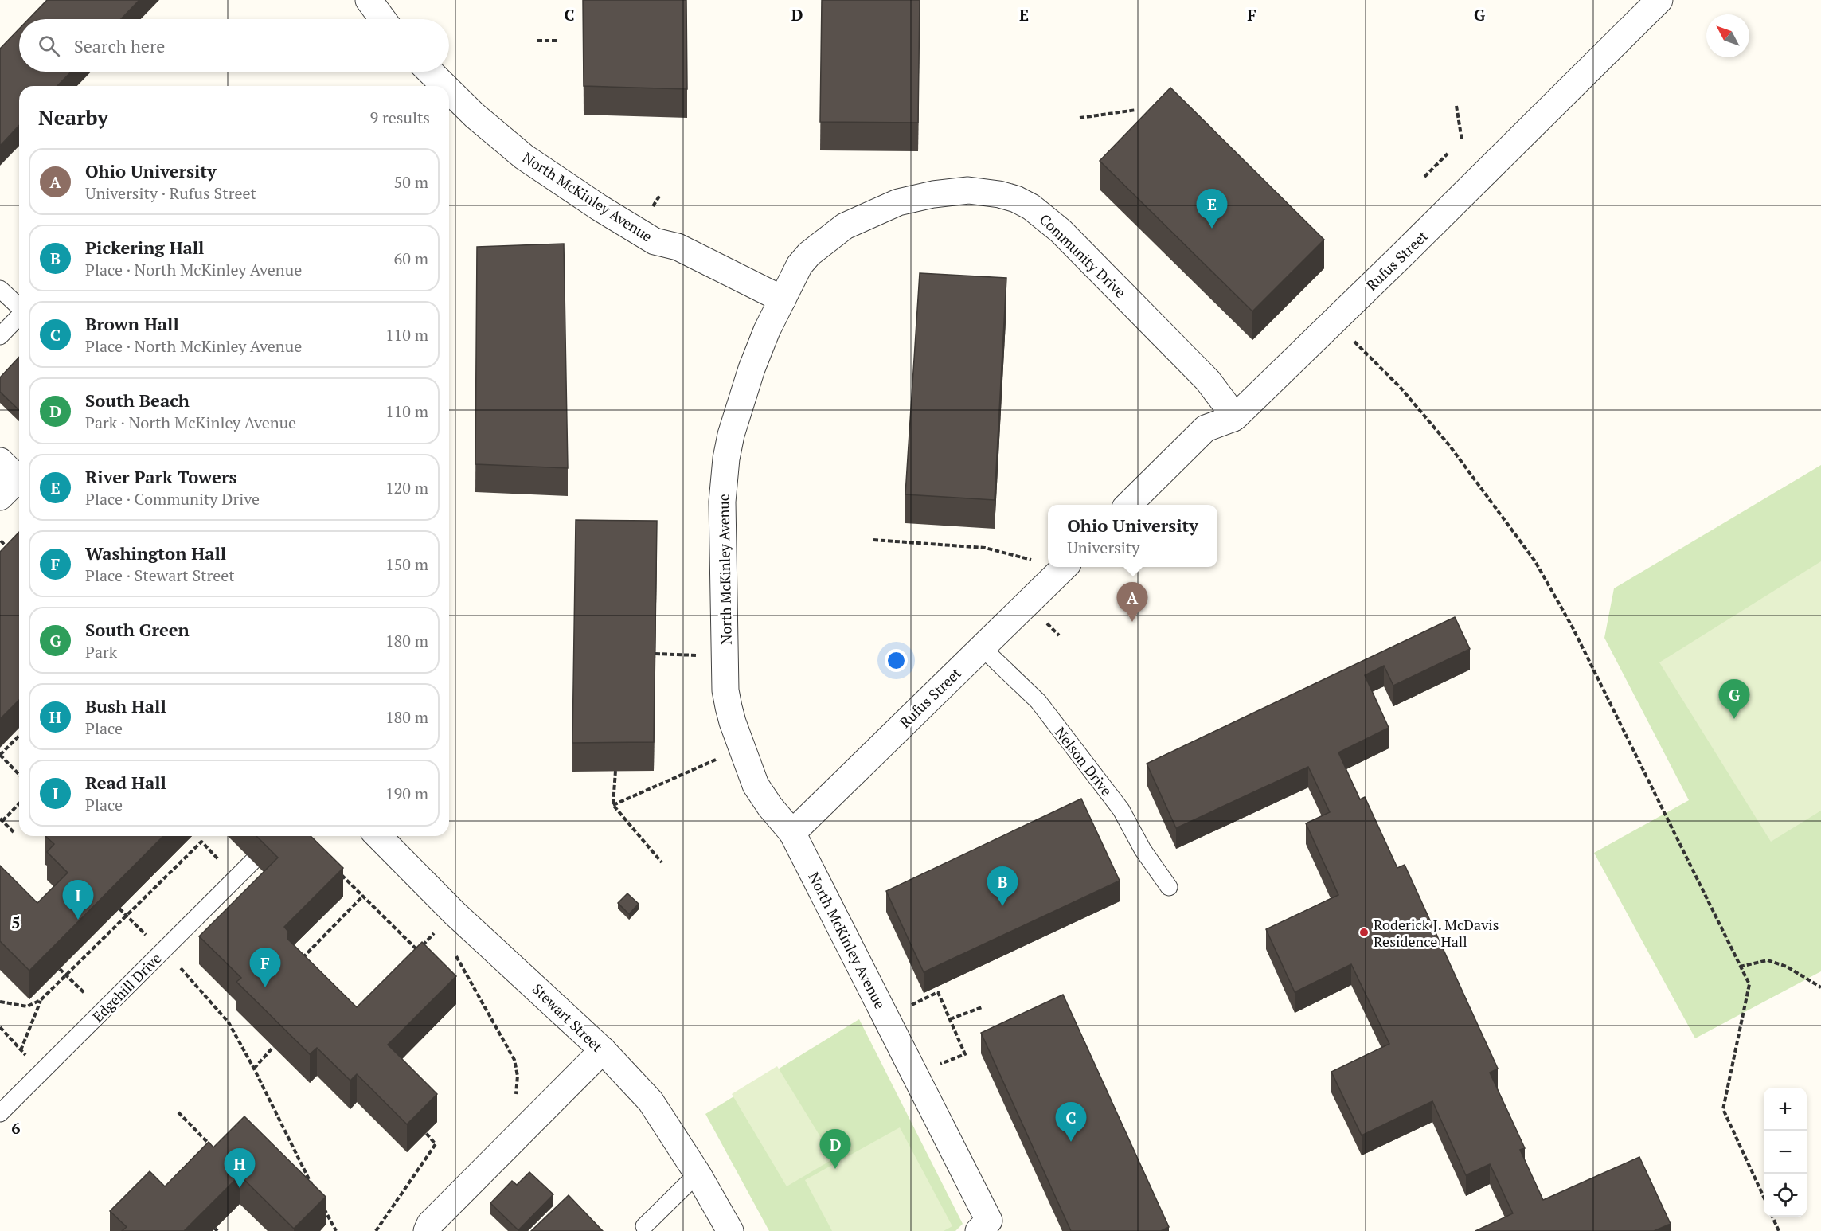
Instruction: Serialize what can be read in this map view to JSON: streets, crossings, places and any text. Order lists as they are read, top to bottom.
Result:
{
  "streets": {
    "street": [
      "North McKinley Avenue",
      "Community Drive",
      "Rufus Street",
      "Stewart Street"
    ],
    "lane": ["Nelson Drive", "Edgehill Drive"]
  },
  "crossings": [
    ["North McKinley Avenue", "Community Drive"],
    ["North McKinley Avenue", "Rufus Street"],
    ["Community Drive", "Rufus Street"],
    ["Rufus Street", "Nelson Drive"]
  ],
  "places": ["Roderick J. McDavis Residence Hall"],
  "north": "top left",
  "page": {
    "search": "Search here",
    "heading": ["Nearby", "9 results"],
    "list": [
      {
        "mark": "A",
        "name": "Ohio University",
        "note": "University · Rufus Street",
        "value": "50 m"
      },
      {
        "mark": "B",
        "name": "Pickering Hall",
        "note": "Place · North McKinley Avenue",
        "value": "60 m"
      },
      {
        "mark": "C",
        "name": "Brown Hall",
        "note": "Place · North McKinley Avenue",
        "value": "110 m"
      },
      {
        "mark": "D",
        "name": "South Beach",
        "note": "Park · North McKinley Avenue",
        "value": "110 m"
      },
      {
        "mark": "E",
        "name": "River Park Towers",
        "note": "Place · Community Drive",
        "value": "120 m"
      },
      {
        "mark": "F",
        "name": "Washington Hall",
        "note": "Place · Stewart Street",
        "value": "150 m"
      },
      {
        "mark": "G",
        "name": "South Green",
        "note": "Park",
        "value": "180 m"
      },
      {
        "mark": "H",
        "name": "Bush Hall",
        "note": "Place",
        "value": "180 m"
      },
      {
        "mark": "I",
        "name": "Read Hall",
        "note": "Place",
        "value": "190 m"
      }
    ],
    "pins": [
      "E",
      "A",
      "G",
      "B",
      "I",
      "F",
      "C",
      "D",
      "H"
    ],
    "popup": ["Ohio University", "University"],
    "map_buttons": ["+", "−"]
  },
  "grid": {
    "columns": [
      "C",
      "D",
      "E",
      "F",
      "G"
    ],
    "rows": ["5", "6"]
  }
}
